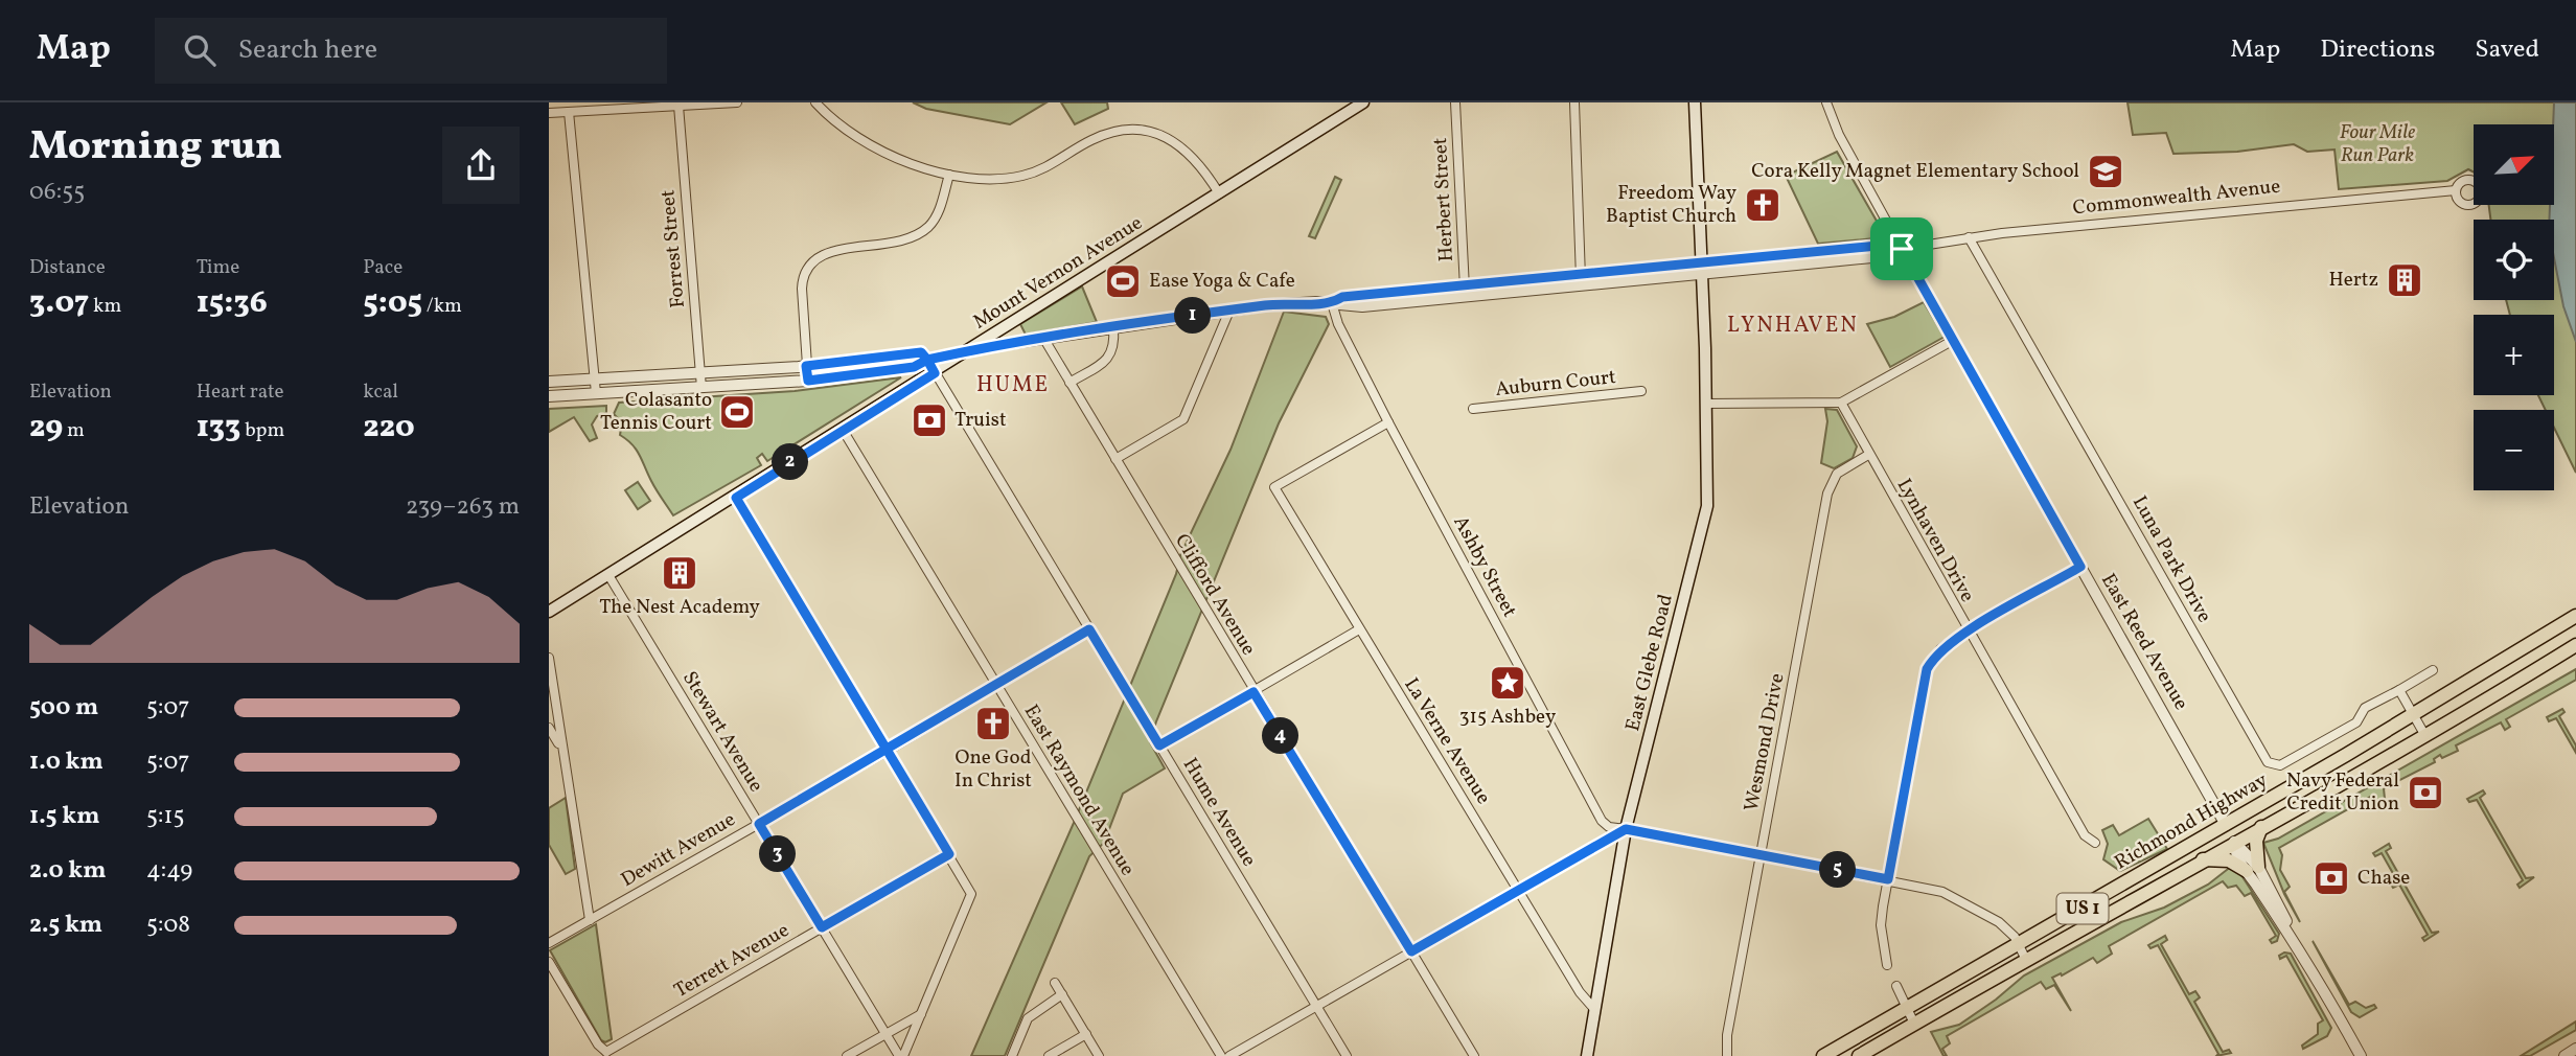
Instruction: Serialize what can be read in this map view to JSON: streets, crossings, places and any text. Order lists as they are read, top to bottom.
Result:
{
  "streets": {
    "highway": ["Richmond Highway", "US 1"],
    "main road": ["Mount Vernon Avenue", "East Glebe Road"],
    "street": [
      "Commonwealth Avenue",
      "Herbert Street",
      "Forrest Street",
      "Auburn Court",
      "Lynhaven Drive",
      "Luna Park Drive",
      "Ashby Street",
      "Clifford Avenue",
      "East Reed Avenue",
      "Stewart Avenue",
      "La Verne Avenue",
      "Wesmond Drive",
      "East Raymond Avenue",
      "Hume Avenue",
      "Dewitt Avenue",
      "Terrett Avenue"
    ]
  },
  "crossings": [
    ["Commonwealth Avenue", "Herbert Street"],
    ["Commonwealth Avenue", "Forrest Street"],
    ["Commonwealth Avenue", "Mount Vernon Avenue"],
    ["Commonwealth Avenue", "Luna Park Drive"],
    ["Commonwealth Avenue", "Ashby Street"],
    ["Commonwealth Avenue", "Clifford Avenue"],
    ["Commonwealth Avenue", "East Reed Avenue"],
    ["Commonwealth Avenue", "East Glebe Road"],
    ["Commonwealth Avenue", "Hume Avenue"],
    ["Mount Vernon Avenue", "Stewart Avenue"],
    ["Mount Vernon Avenue", "East Raymond Avenue"],
    ["Mount Vernon Avenue", "Hume Avenue"],
    ["Lynhaven Drive", "Wesmond Drive"],
    ["Ashby Street", "East Glebe Road"],
    ["Ashby Street", "La Verne Avenue"],
    ["Ashby Street", "Wesmond Drive"],
    ["Ashby Street", "Richmond Highway"],
    ["East Reed Avenue", "Richmond Highway"],
    ["East Glebe Road", "La Verne Avenue"],
    ["Stewart Avenue", "Dewitt Avenue"],
    ["Stewart Avenue", "Terrett Avenue"],
    ["East Raymond Avenue", "Dewitt Avenue"],
    ["Hume Avenue", "Dewitt Avenue"]
  ],
  "districts": ["LYNHAVEN", "HUME"],
  "parks": ["Four Mile Run Park"],
  "places": {
    "school or university": ["Cora Kelly Magnet Elementary School"],
    "church": ["Freedom Way Baptist Church", "One God In Christ"],
    "building": ["Hertz", "The Nest Academy"],
    "sports": ["Ease Yoga & Cafe", "Colasanto Tennis Court"],
    "bank": ["Truist", "Navy Federal Credit Union", "Chase"],
    "place": ["315 Ashbey"]
  },
  "north": "top right",
  "page": {
    "header": "Map",
    "search": "Search here",
    "nav": ["Map", "Directions", "Saved"],
    "heading": ["Morning run", "06:55"],
    "map_buttons": ["+", "−"],
    "stats": [
      ["Distance", "3.07 km"],
      ["Time", "15:36"],
      ["Pace", "5:05 /km"],
      ["Elevation", "29 m"],
      ["Heart rate", "133 bpm"],
      ["kcal", "220"]
    ],
    "pins": [
      "1",
      "2",
      "4",
      "3",
      "5"
    ],
    "chart": ["Elevation", "239–263 m"],
    "list": [
      {
        "name": "500 m",
        "note": "5:07"
      },
      {
        "name": "1.0 km",
        "note": "5:07"
      },
      {
        "name": "1.5 km",
        "note": "5:15"
      },
      {
        "name": "2.0 km",
        "note": "4:49"
      },
      {
        "name": "2.5 km",
        "note": "5:08"
      }
    ]
  }
}
